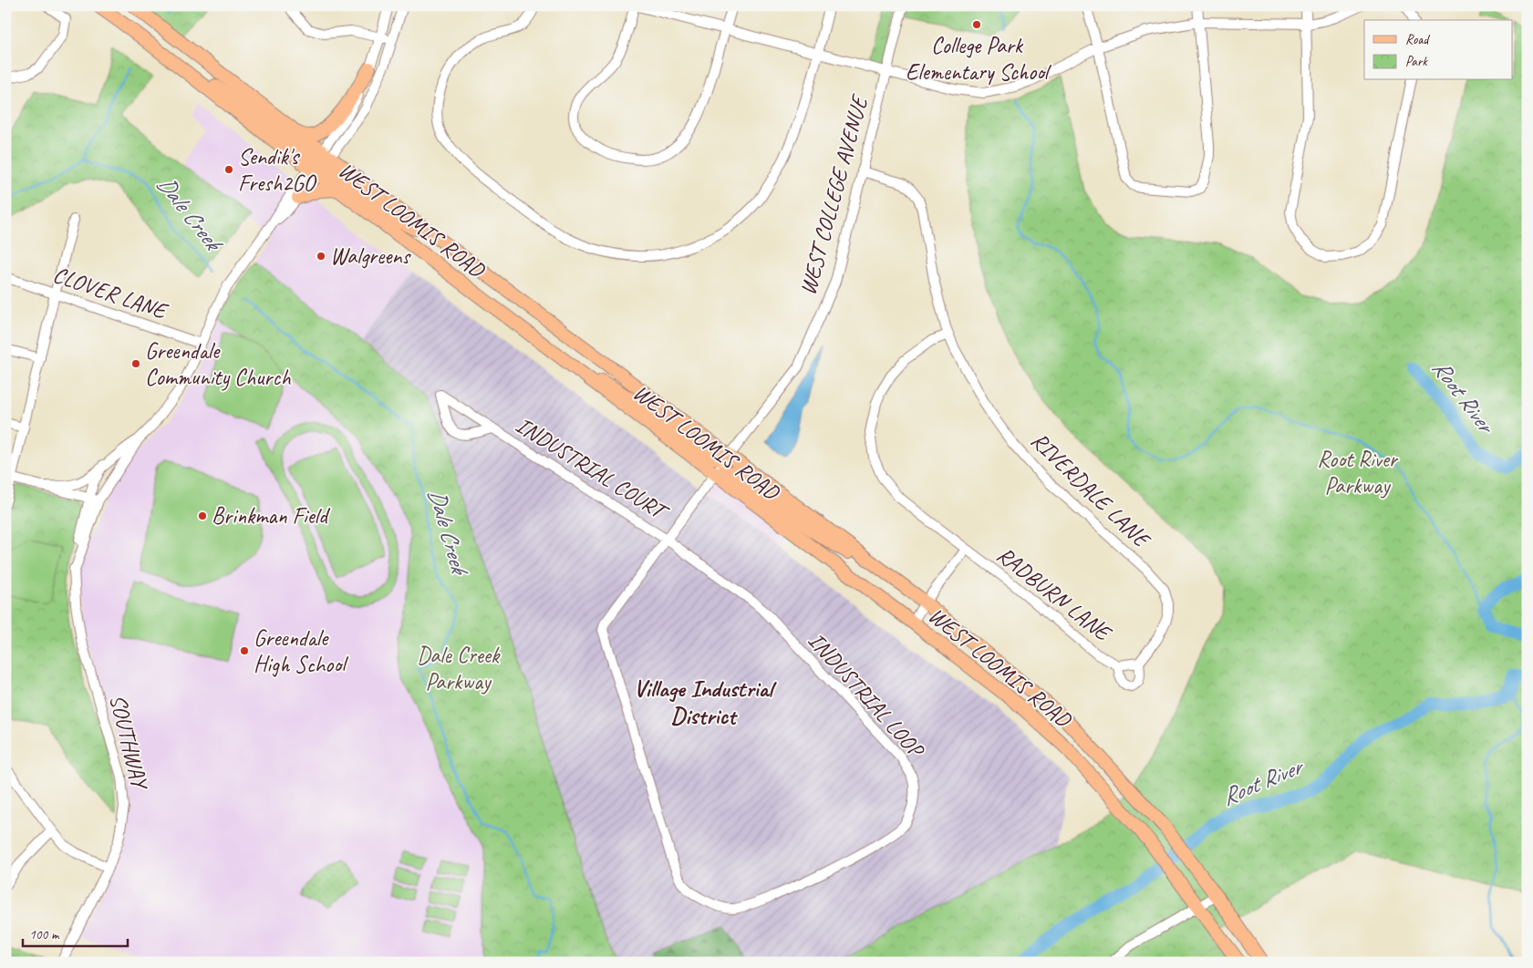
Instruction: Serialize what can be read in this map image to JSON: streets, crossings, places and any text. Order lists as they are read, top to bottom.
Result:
{
  "streets": {
    "main road": ["WEST LOOMIS ROAD"],
    "street": [
      "WEST COLLEGE AVENUE",
      "CLOVER LANE",
      "INDUSTRIAL COURT",
      "RIVERDALE LANE",
      "RADBURN LANE",
      "INDUSTRIAL LOOP",
      "SOUTHWAY"
    ]
  },
  "crossings": [
    ["WEST COLLEGE AVENUE", "WEST LOOMIS ROAD"],
    ["WEST COLLEGE AVENUE", "RIVERDALE LANE"],
    ["WEST COLLEGE AVENUE", "INDUSTRIAL LOOP"],
    ["WEST LOOMIS ROAD", "RADBURN LANE"],
    ["WEST LOOMIS ROAD", "INDUSTRIAL LOOP"],
    ["WEST LOOMIS ROAD", "SOUTHWAY"],
    ["CLOVER LANE", "SOUTHWAY"],
    ["INDUSTRIAL COURT", "INDUSTRIAL LOOP"],
    ["RIVERDALE LANE", "RADBURN LANE"]
  ],
  "districts": ["Village Industrial District"],
  "water": ["Dale Creek", "Root River"],
  "parks": ["Root River Parkway", "Dale Creek Parkway"],
  "places": [
    "College Park Elementary School",
    "Sendik's Fresh2GO",
    "Walgreens",
    "Greendale Community Church",
    "Brinkman Field",
    "Greendale High School"
  ],
  "legend": ["Road", "Park"],
  "scale_bar": "100 m"
}
